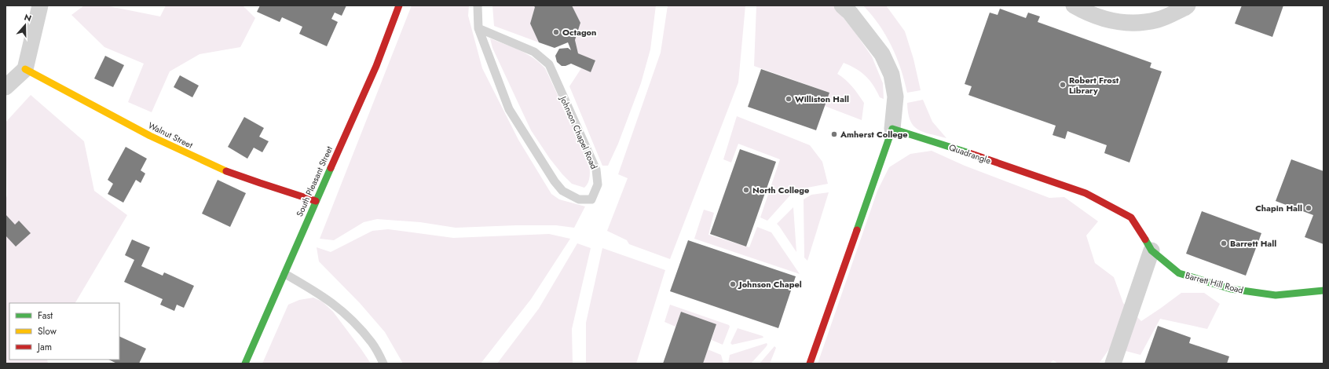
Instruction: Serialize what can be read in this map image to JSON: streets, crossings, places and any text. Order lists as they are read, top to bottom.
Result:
{
  "streets": {
    "street": [
      "Walnut Street",
      "Quadrangle",
      "South Pleasant Street",
      "Barrett Hill Road"
    ],
    "lane": ["Johnson Chapel Road"]
  },
  "crossings": [
    ["Walnut Street", "South Pleasant Street"],
    ["Quadrangle", "Barrett Hill Road"]
  ],
  "places": [
    "Octagon",
    "Robert Frost Library",
    "Williston Hall",
    "Amherst College",
    "North College",
    "Chapin Hall",
    "Barrett Hall",
    "Johnson Chapel"
  ],
  "legend": ["Fast", "Slow", "Jam"],
  "north": "top"
}
